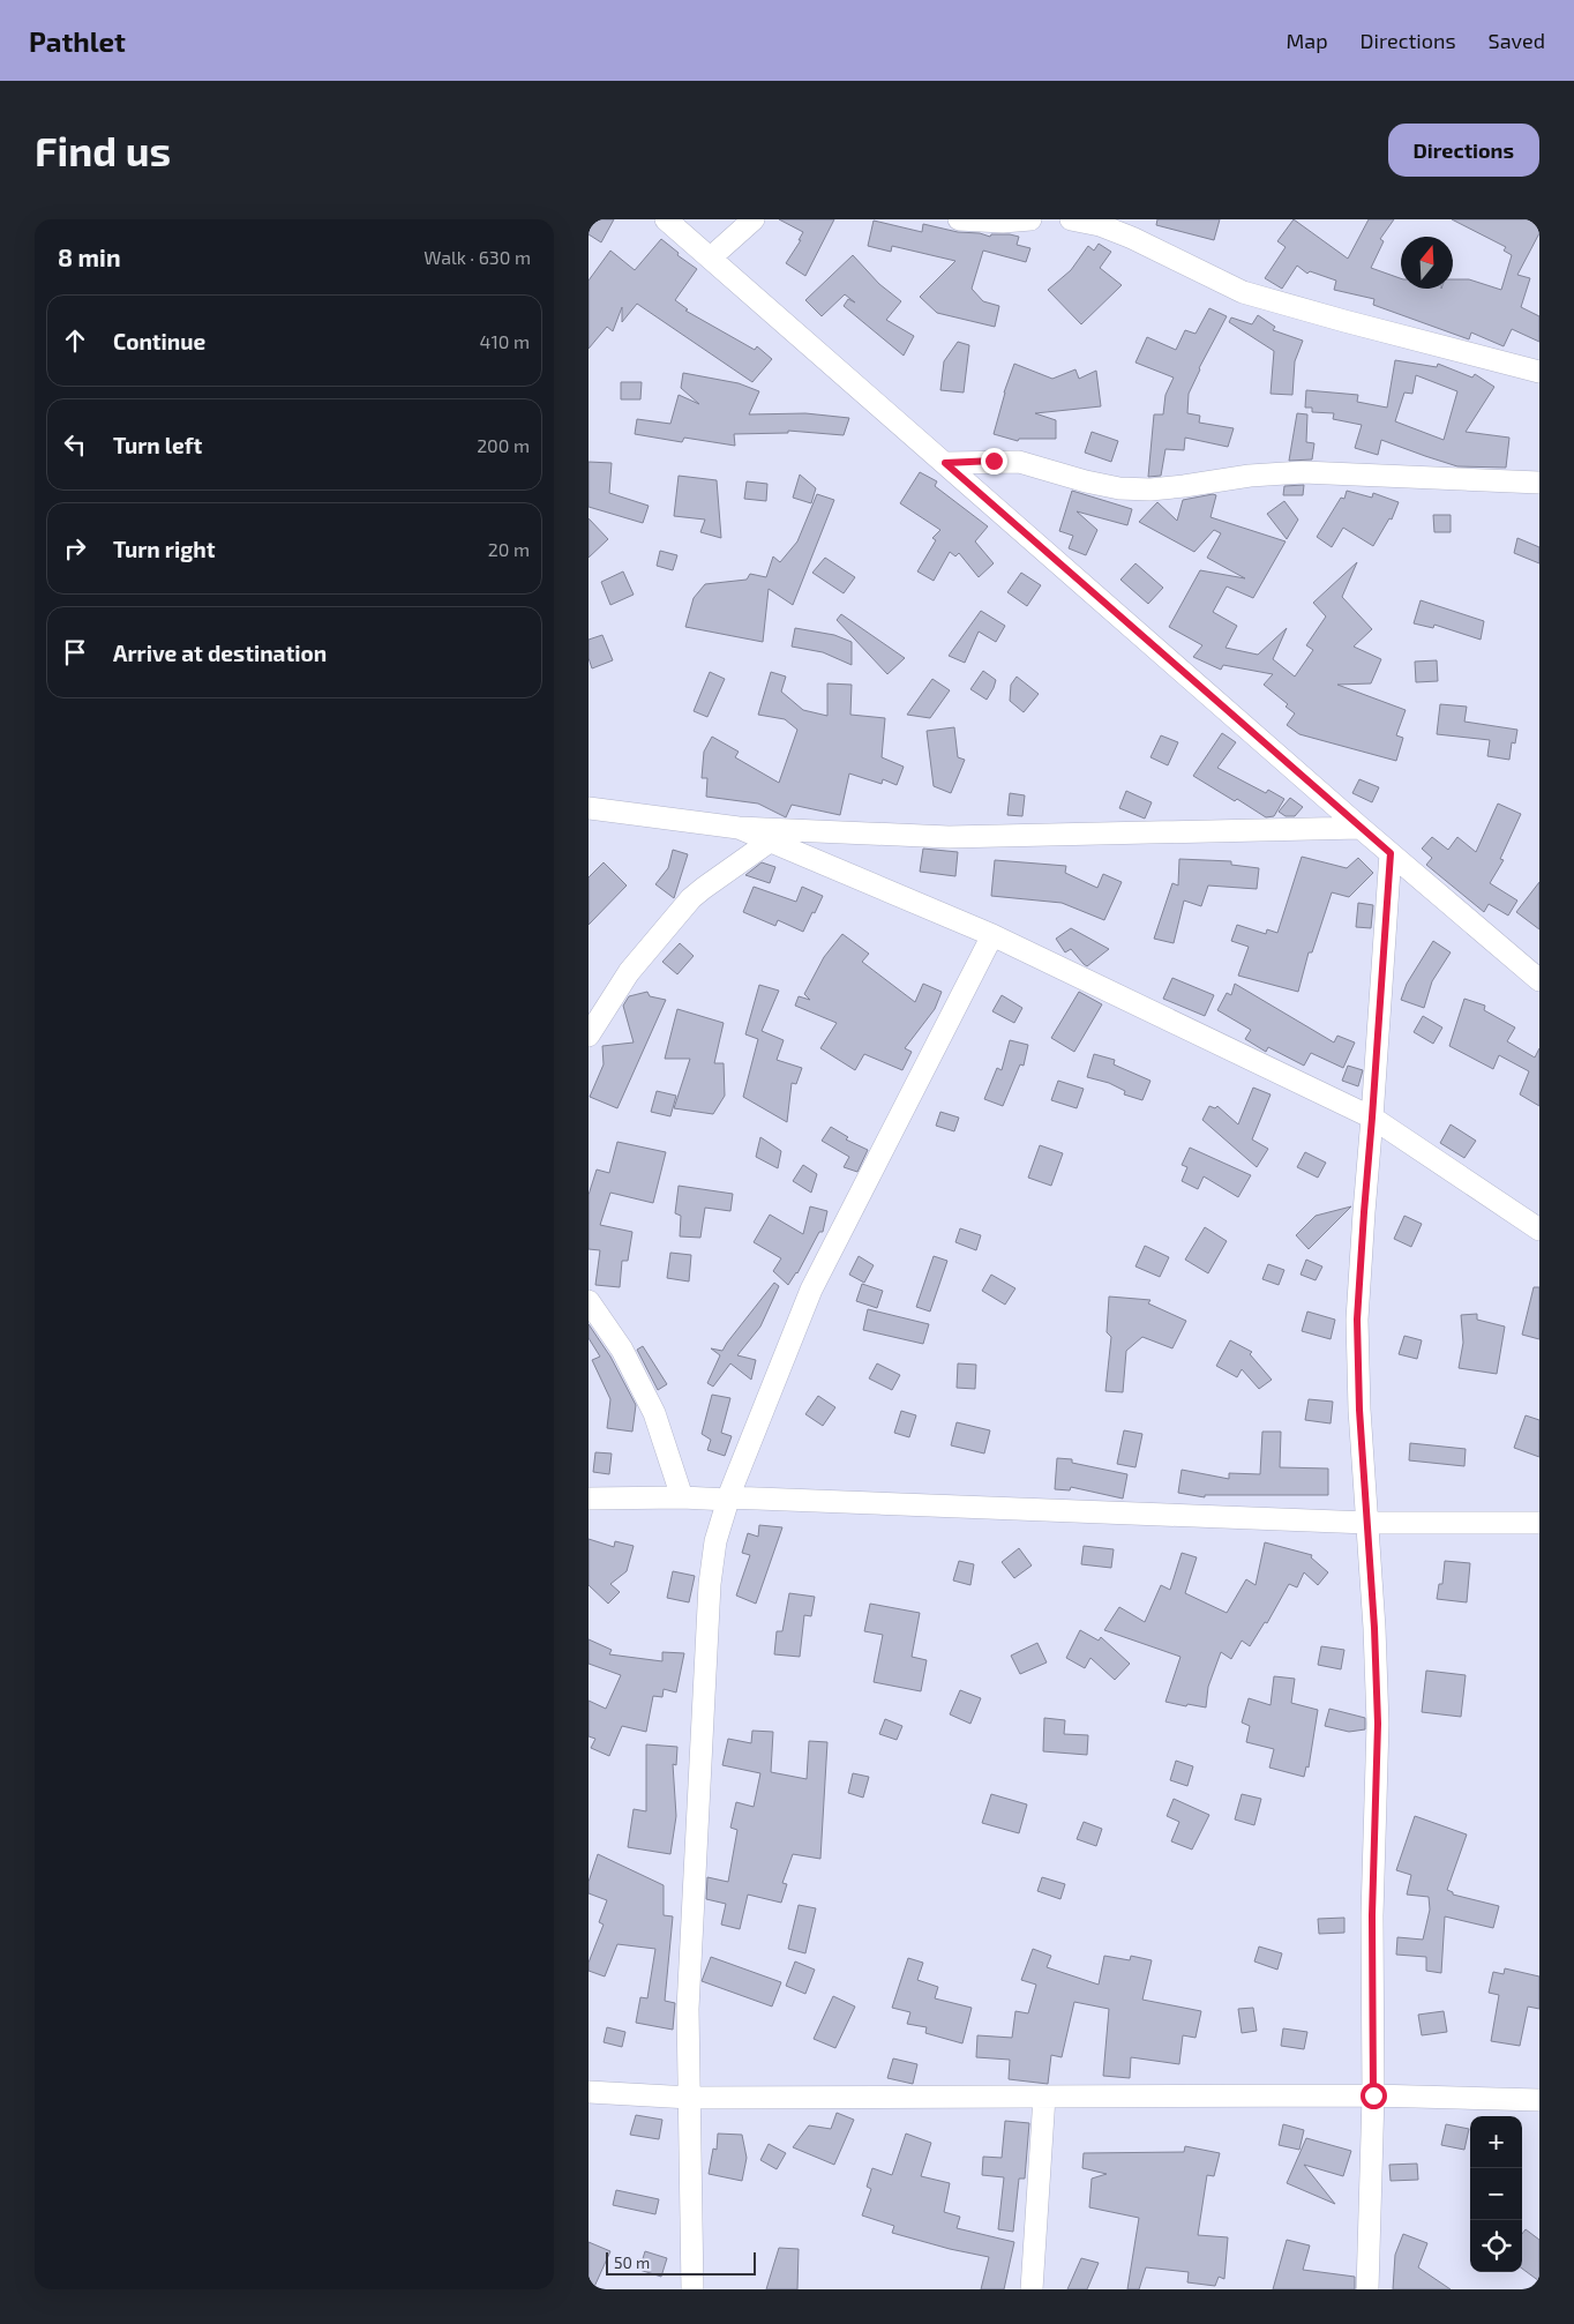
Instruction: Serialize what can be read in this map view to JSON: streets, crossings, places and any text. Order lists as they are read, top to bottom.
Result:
{
  "scale_bar": "50 m",
  "north": "top",
  "page": {
    "header": "Pathlet",
    "nav": ["Map", "Directions", "Saved"],
    "buttons": "Directions",
    "title": "Find us",
    "heading": ["8 min", "Walk · 630 m"],
    "list": [
      ["Continue", "410 m"],
      ["Turn left", "200 m"],
      ["Turn right", "20 m"],
      "Arrive at destination"
    ],
    "map_buttons": ["+", "−"],
    "scale": "50 m"
  }
}
